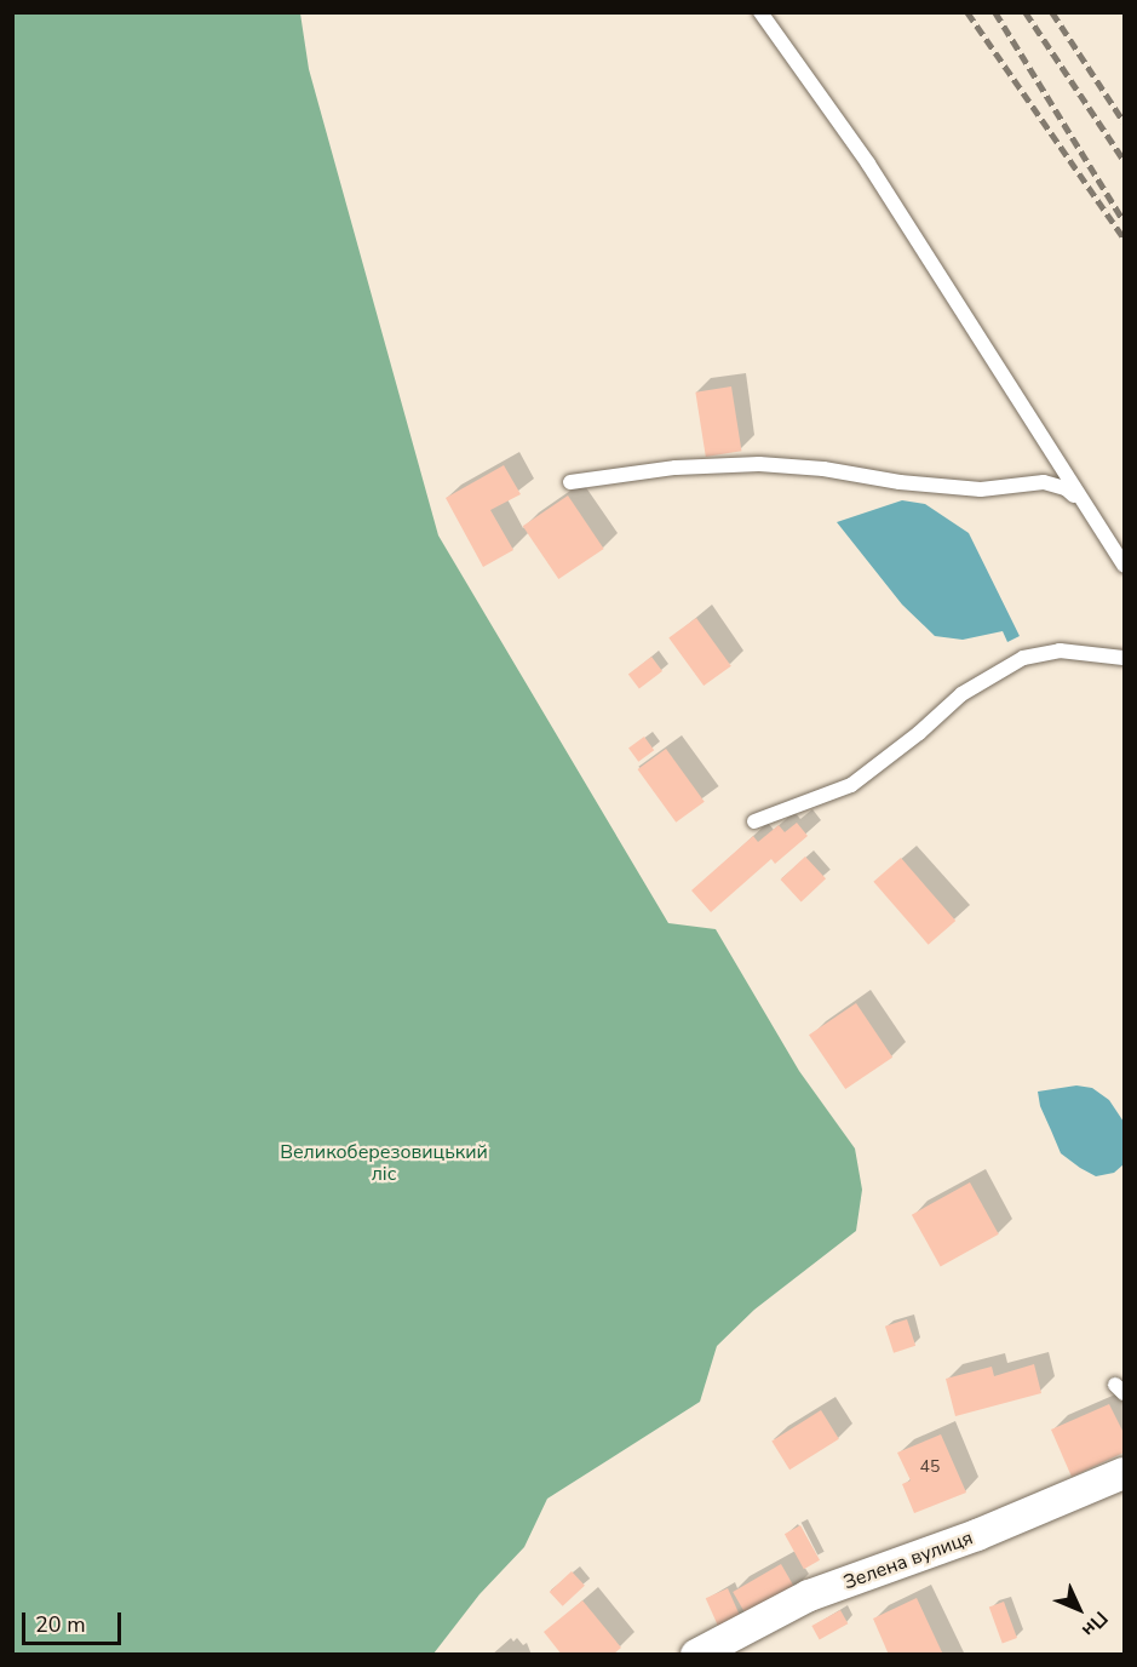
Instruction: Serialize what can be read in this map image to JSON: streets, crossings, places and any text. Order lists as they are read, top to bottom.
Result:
{
  "streets": {
    "street": ["Зелена вулиця"]
  },
  "parks": ["Великоберезовицький ліс"],
  "house_numbers": ["45"],
  "scale_bar": "20 m",
  "north": "bottom right"
}
